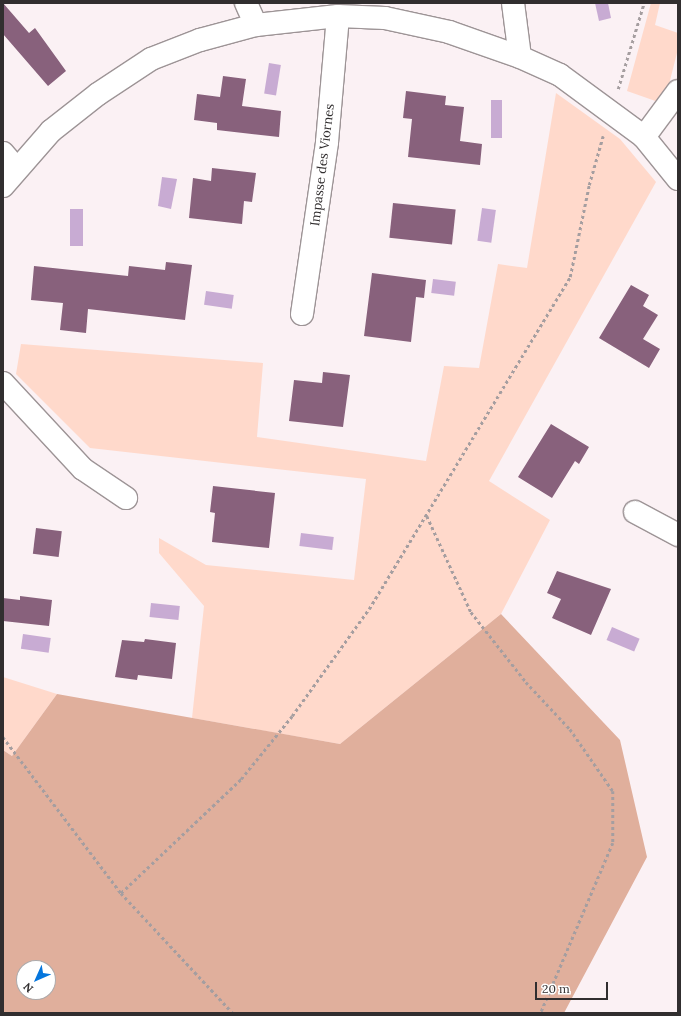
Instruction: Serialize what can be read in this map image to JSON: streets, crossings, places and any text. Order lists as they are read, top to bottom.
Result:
{
  "streets": {
    "street": ["Impasse des Viornes"]
  },
  "scale_bar": "20 m",
  "north": "bottom left"
}
